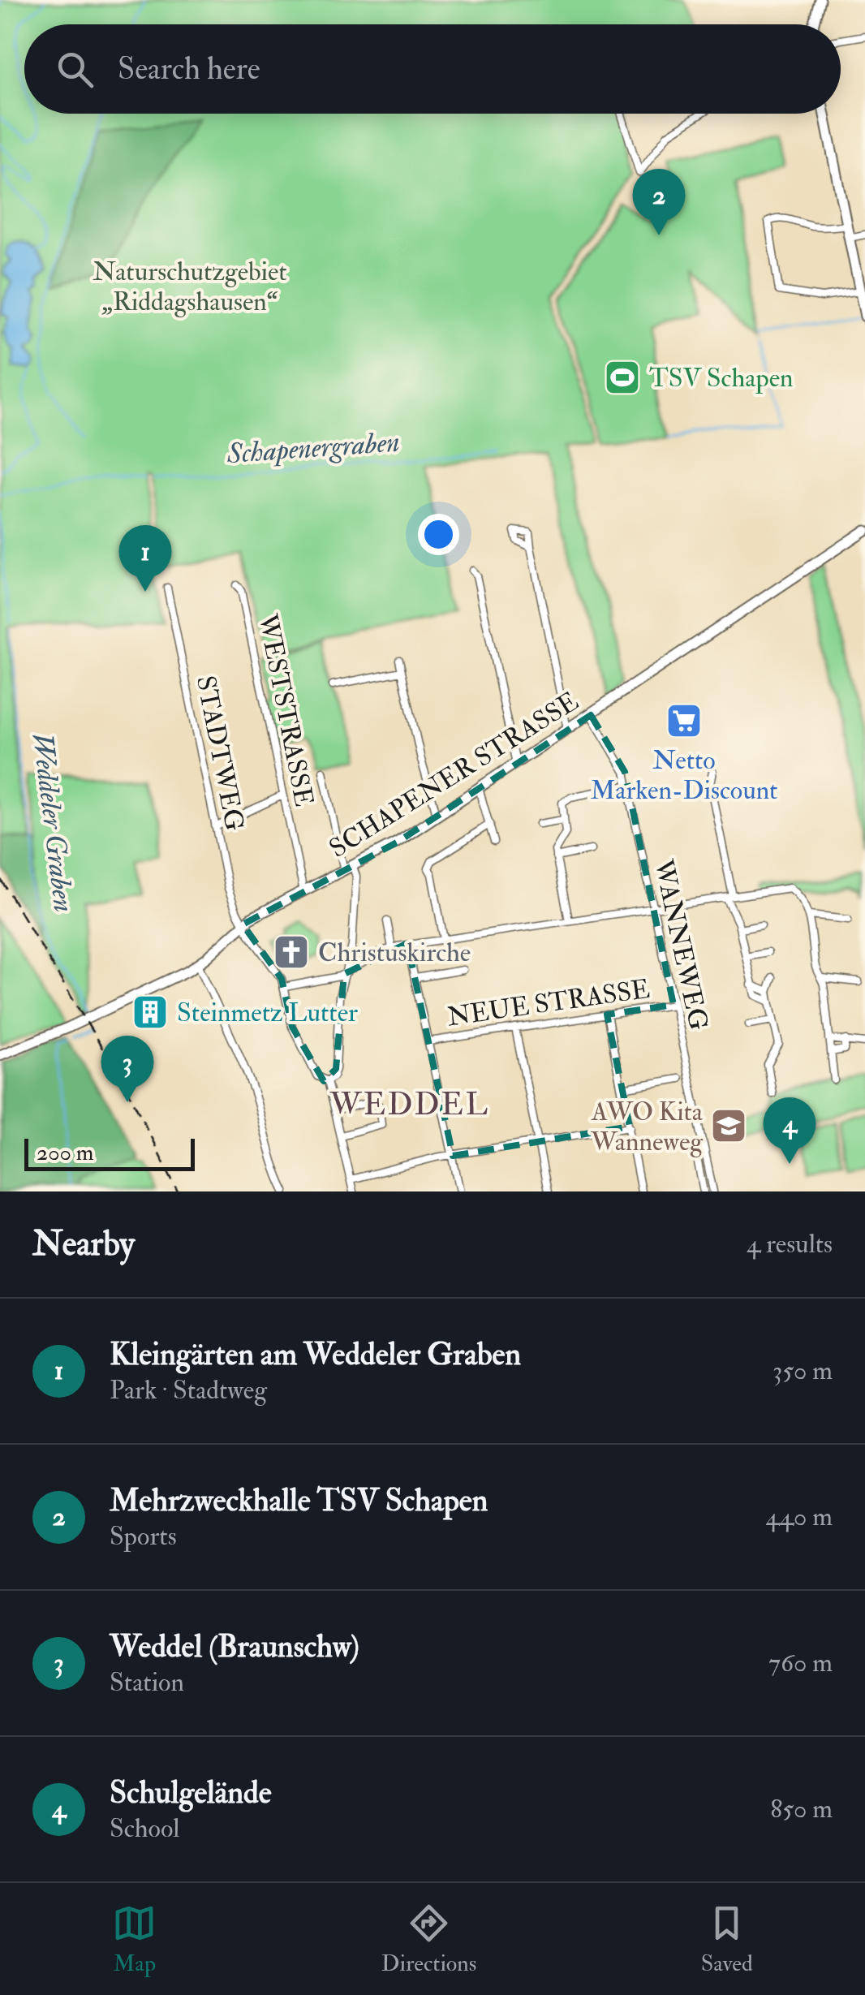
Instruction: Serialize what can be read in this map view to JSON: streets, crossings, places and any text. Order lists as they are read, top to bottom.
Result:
{
  "streets": {
    "street": [
      "WESTSTRASSE",
      "STADTWEG",
      "SCHAPENER STRASSE",
      "WANNEWEG",
      "NEUE STRASSE"
    ]
  },
  "crossings": [
    ["WESTSTRASSE", "SCHAPENER STRASSE"],
    ["STADTWEG", "SCHAPENER STRASSE"],
    ["SCHAPENER STRASSE", "WANNEWEG"],
    ["WANNEWEG", "NEUE STRASSE"]
  ],
  "districts": ["WEDDEL"],
  "water": ["Schapenergraben", "Weddeler Graben"],
  "parks": ["Naturschutzgebiet „Riddagshausen“"],
  "places": {
    "sports": ["TSV Schapen"],
    "supermarket": ["Netto Marken-Discount"],
    "church": ["Christuskirche"],
    "building": ["Steinmetz Lutter"],
    "school or university": ["AWO Kita Wanneweg"]
  },
  "scale_bar": "200 m",
  "page": {
    "search": "Search here",
    "pins": [
      "2",
      "1",
      "3",
      "4"
    ],
    "scale": "200 m",
    "heading": ["Nearby", "4 results"],
    "list": [
      {
        "mark": "1",
        "name": "Kleingärten am Weddeler Graben",
        "note": "Park · Stadtweg",
        "value": "350 m"
      },
      {
        "mark": "2",
        "name": "Mehrzweckhalle TSV Schapen",
        "note": "Sports",
        "value": "440 m"
      },
      {
        "mark": "3",
        "name": "Weddel (Braunschw)",
        "note": "Station",
        "value": "760 m"
      },
      {
        "mark": "4",
        "name": "Schulgelände",
        "note": "School",
        "value": "850 m"
      }
    ],
    "nav": ["Map", "Directions", "Saved"]
  }
}
